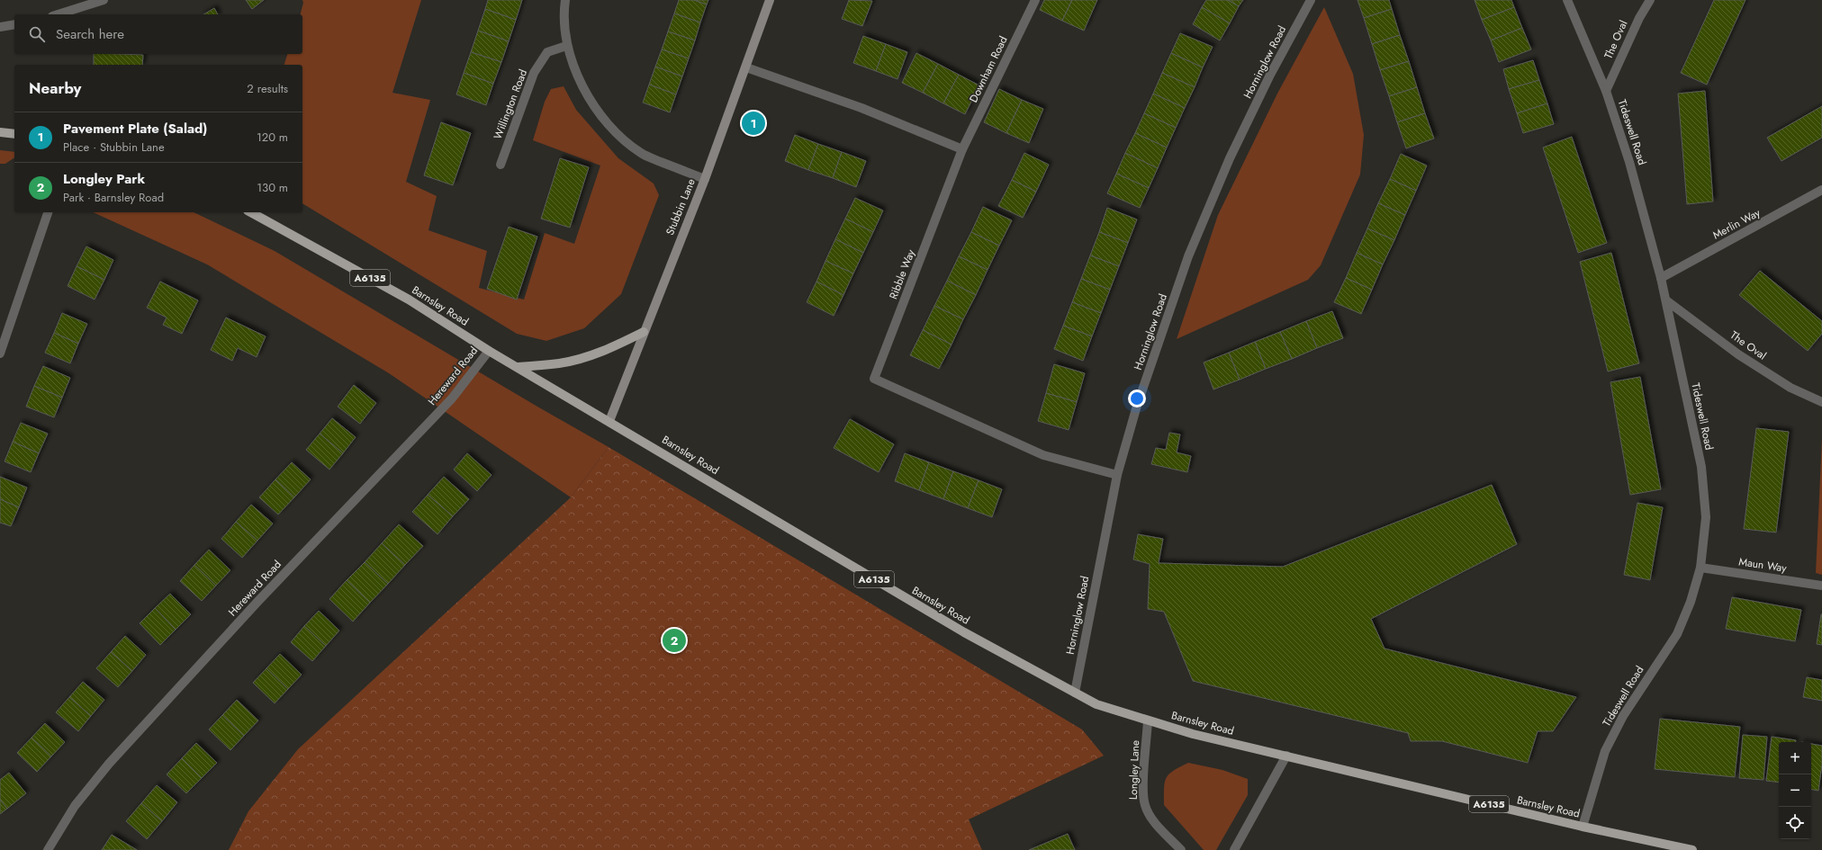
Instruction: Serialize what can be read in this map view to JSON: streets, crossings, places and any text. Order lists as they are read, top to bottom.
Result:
{
  "streets": {
    "main road": ["Stubbin Lane", "A6135", "Barnsley Road"],
    "street": [
      "The Oval",
      "Horninglow Road",
      "Downham Road",
      "Willington Road",
      "Tideswell Road",
      "Merlin Way",
      "Ribble Way",
      "Hereward Road",
      "Maun Way",
      "Longley Lane"
    ]
  },
  "crossings": [
    ["The Oval", "Tideswell Road"],
    ["Horninglow Road", "Ribble Way"],
    ["Horninglow Road", "Barnsley Road"],
    ["Downham Road", "Ribble Way"],
    ["Tideswell Road", "Merlin Way"],
    ["Tideswell Road", "Barnsley Road"],
    ["Tideswell Road", "Maun Way"],
    ["Stubbin Lane", "Barnsley Road"],
    ["Barnsley Road", "Hereward Road"],
    ["Barnsley Road", "Longley Lane"]
  ],
  "page": {
    "search": "Search here",
    "heading": ["Nearby", "2 results"],
    "pins": ["1", "2"],
    "list": [
      {
        "mark": "1",
        "name": "Pavement Plate (Salad)",
        "note": "Place · Stubbin Lane",
        "value": "120 m"
      },
      {
        "mark": "2",
        "name": "Longley Park",
        "note": "Park · Barnsley Road",
        "value": "130 m"
      }
    ],
    "map_buttons": ["+", "−"]
  }
}
